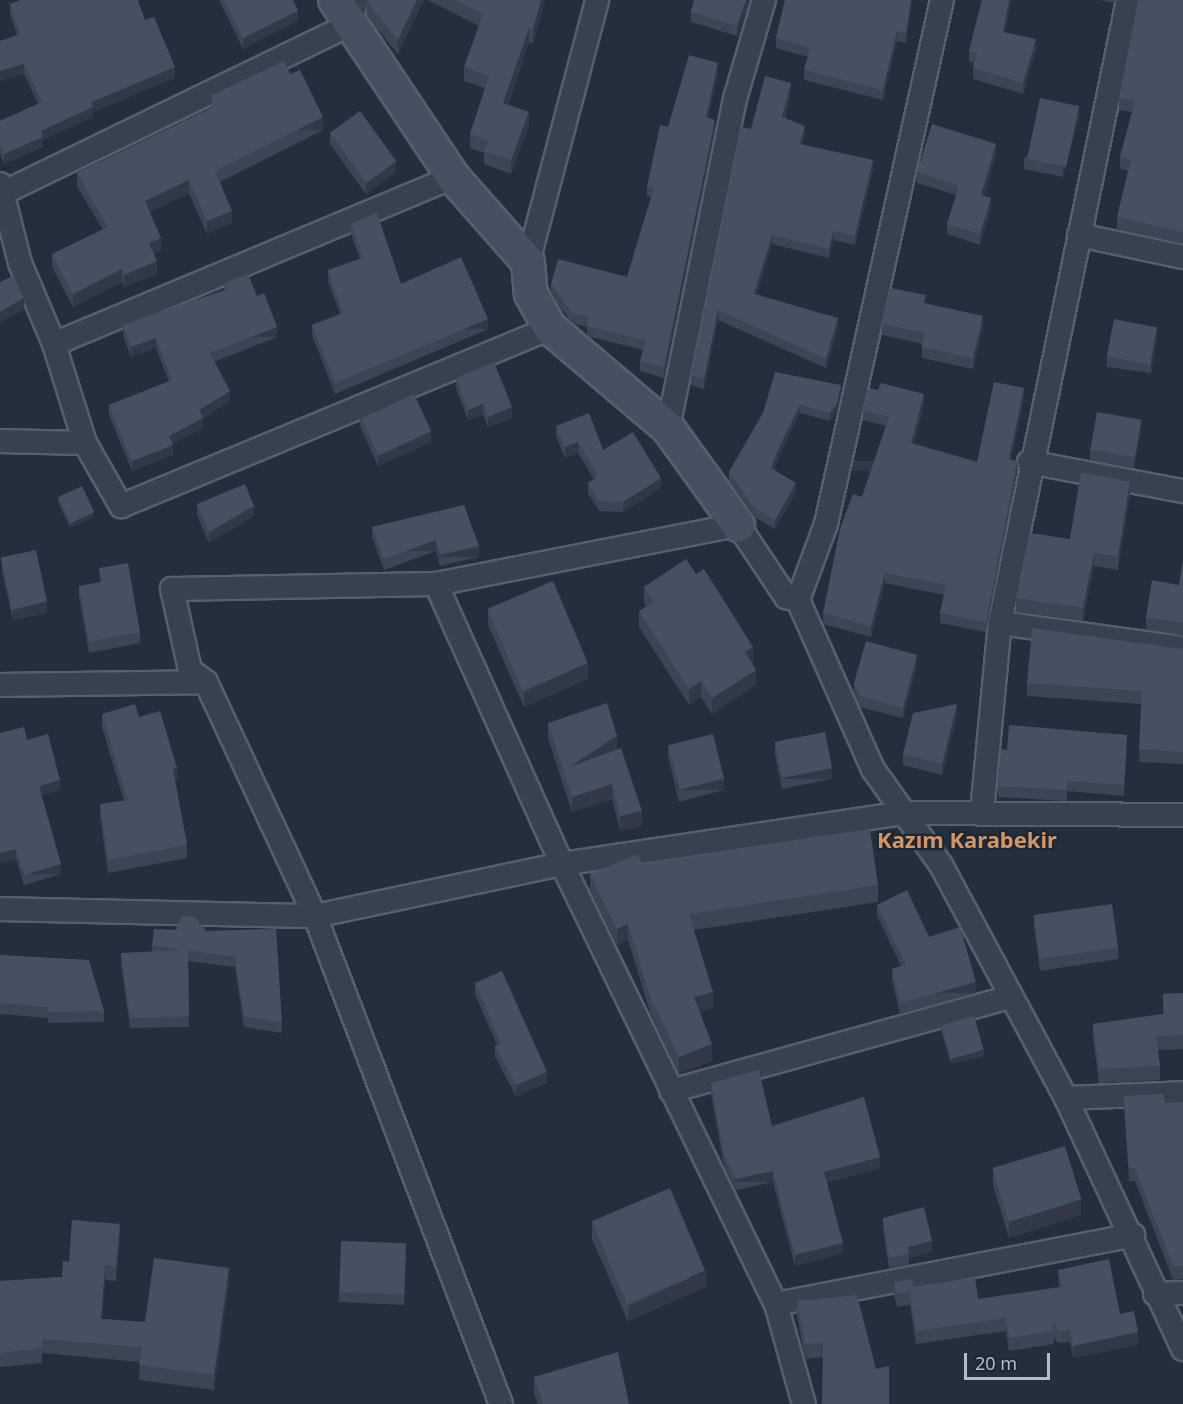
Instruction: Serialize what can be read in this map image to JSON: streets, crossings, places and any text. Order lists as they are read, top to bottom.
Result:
{
  "districts": ["Kazım Karabekir"],
  "scale_bar": "20 m"
}
